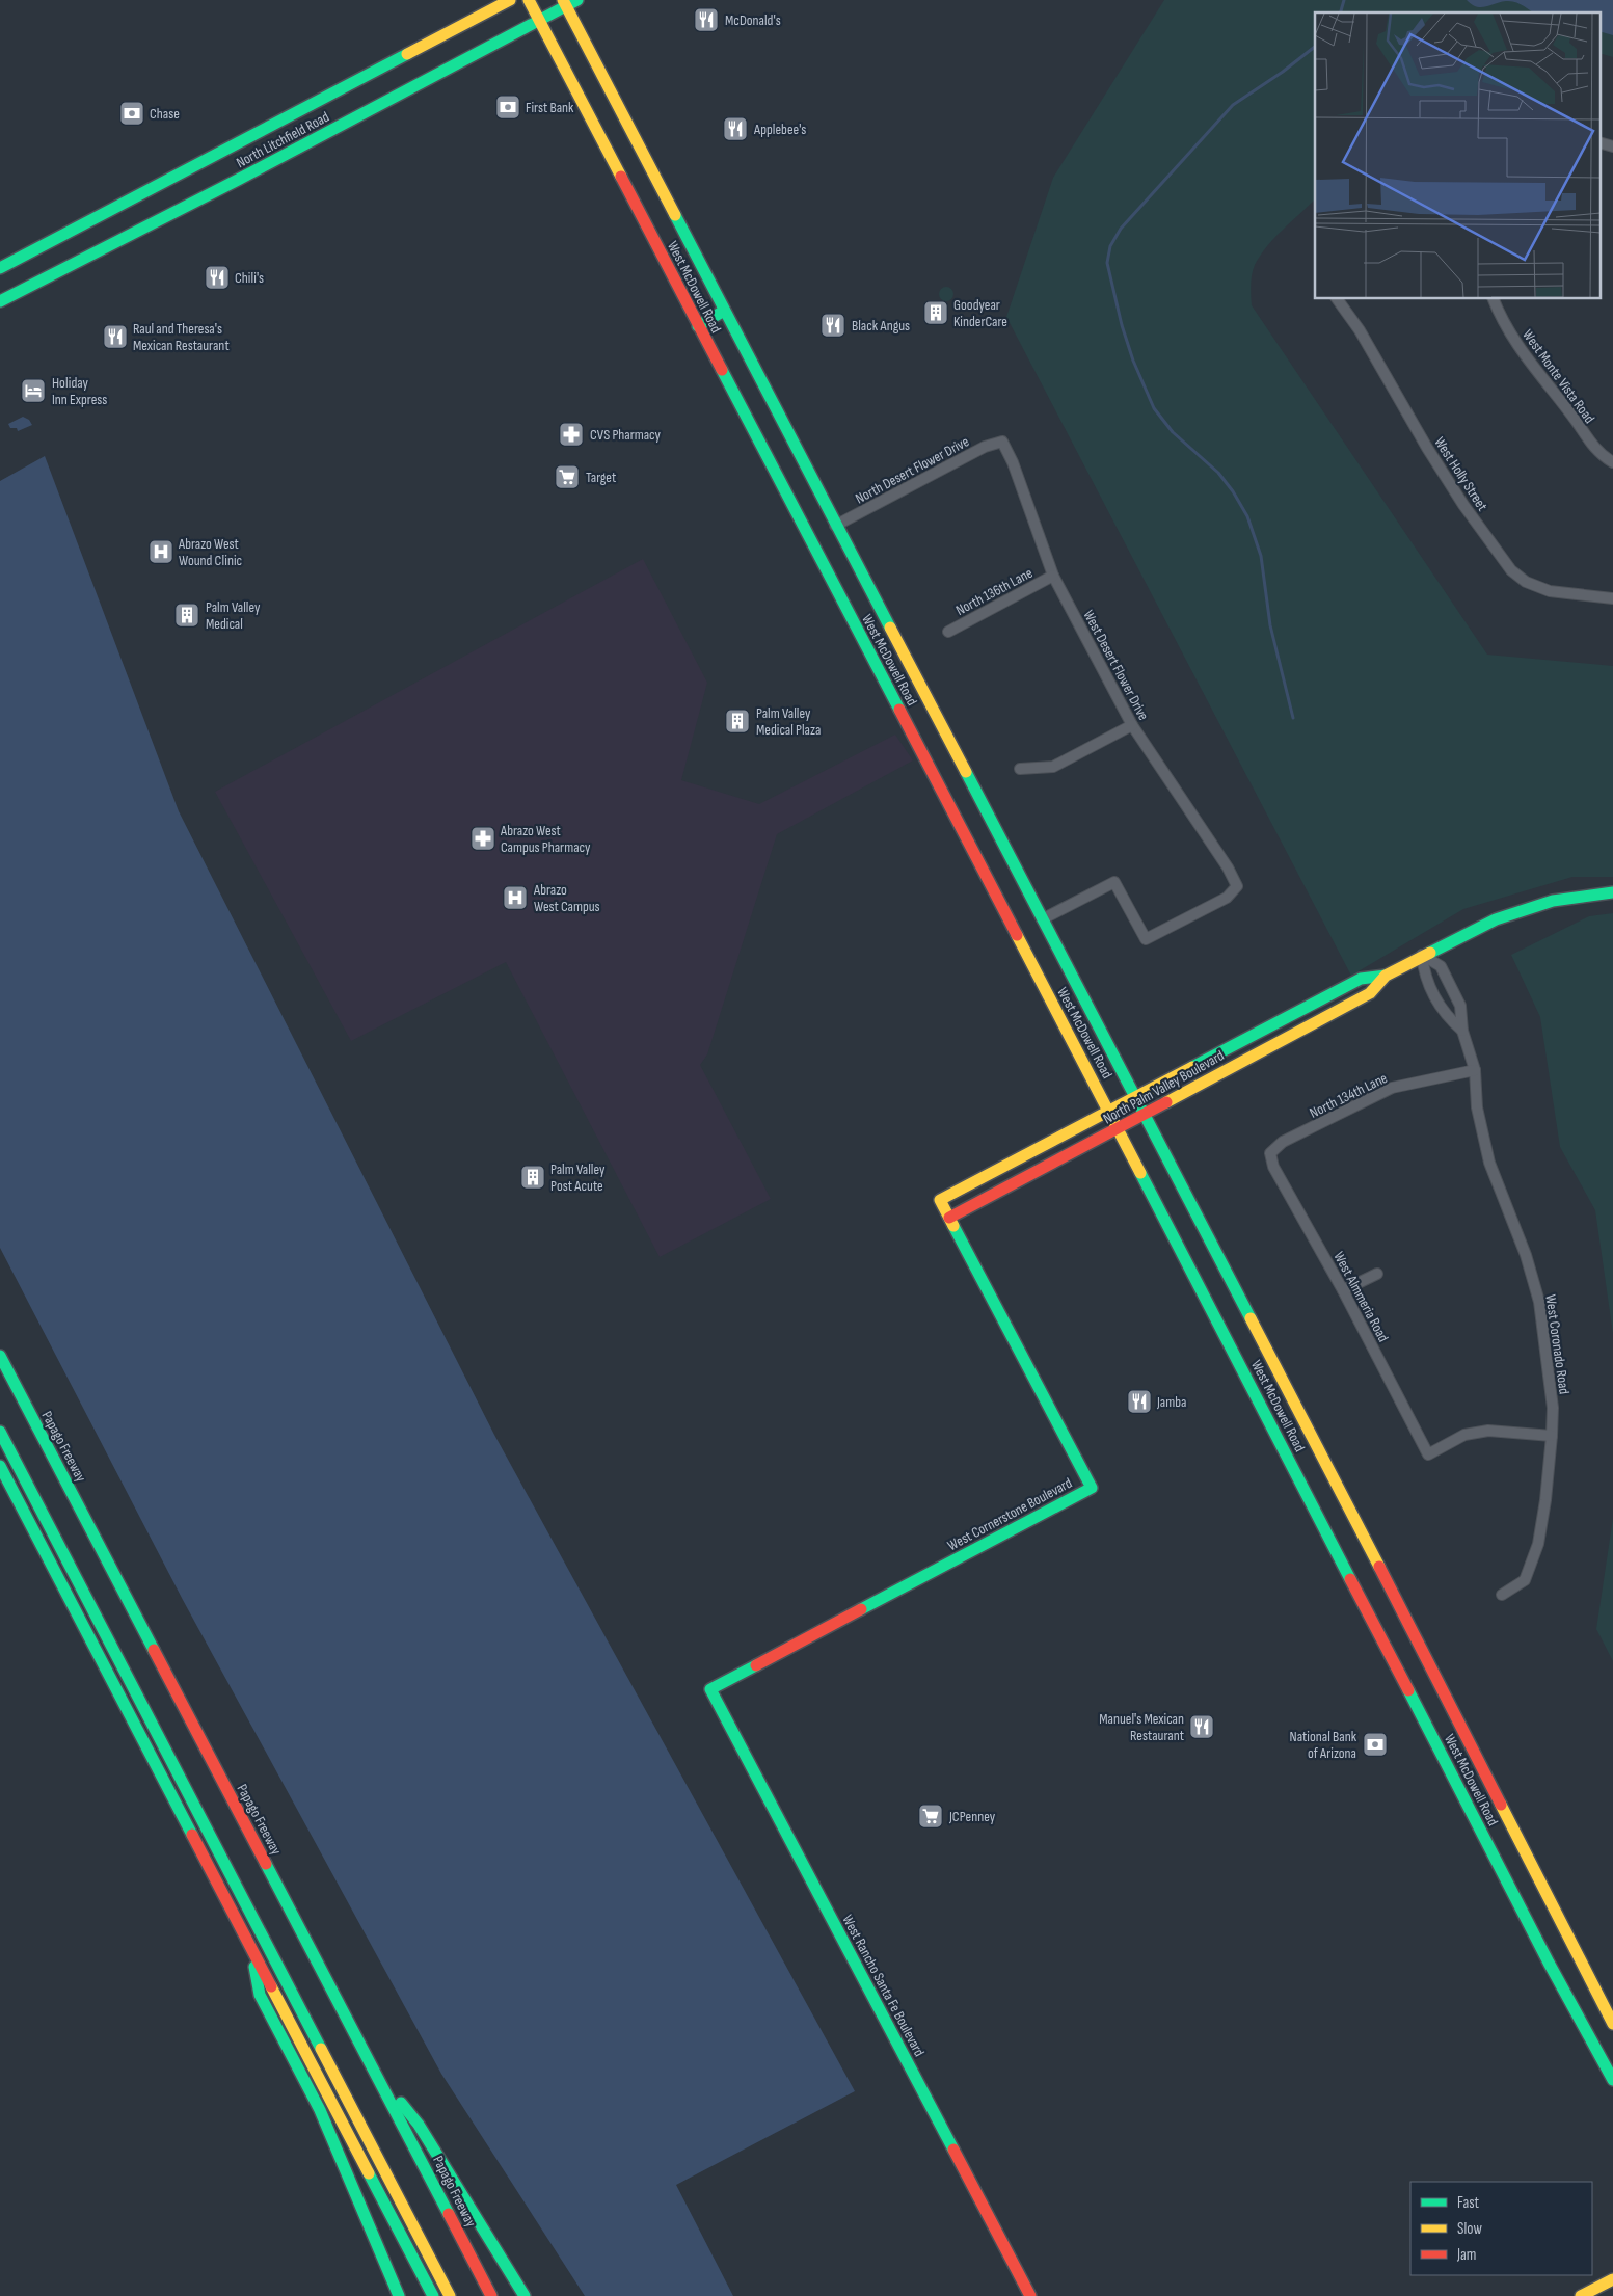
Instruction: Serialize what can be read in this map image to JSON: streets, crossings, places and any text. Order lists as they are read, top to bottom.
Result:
{
  "streets": {
    "main road": [
      "North Litchfield Road",
      "West McDowell Road",
      "North Palm Valley Boulevard",
      "Papago Freeway",
      "West Cornerstone Boulevard",
      "West Rancho Santa Fe Boulevard"
    ],
    "street": [
      "West Monte Vista Road",
      "North Desert Flower Drive",
      "West Holly Street",
      "North 136th Lane",
      "West Desert Flower Drive",
      "North 134th Lane",
      "West Almmeria Road",
      "West Coronado Road"
    ]
  },
  "crossings": [
    ["North Litchfield Road", "West McDowell Road"],
    ["West McDowell Road", "North Desert Flower Drive"],
    ["West McDowell Road", "West Desert Flower Drive"],
    ["West McDowell Road", "North Palm Valley Boulevard"],
    ["North Desert Flower Drive", "West Desert Flower Drive"],
    ["North 136th Lane", "West Desert Flower Drive"],
    ["North Palm Valley Boulevard", "West Coronado Road"],
    ["North Palm Valley Boulevard", "West Cornerstone Boulevard"],
    ["North 134th Lane", "West Almmeria Road"],
    ["North 134th Lane", "West Coronado Road"],
    ["West Almmeria Road", "West Coronado Road"],
    ["West Cornerstone Boulevard", "West Rancho Santa Fe Boulevard"]
  ],
  "places": {
    "restaurant": [
      "McDonald's",
      "Applebee's",
      "Chili's",
      "Black Angus",
      "Raul and Theresa's Mexican Restaurant",
      "Jamba",
      "Manuel's Mexican Restaurant"
    ],
    "bank": ["First Bank", "Chase", "National Bank of Arizona"],
    "building": [
      "Goodyear KinderCare",
      "Palm Valley Medical",
      "Palm Valley Medical Plaza",
      "Palm Valley Post Acute"
    ],
    "hotel": ["Holiday Inn Express"],
    "pharmacy": ["CVS Pharmacy", "Abrazo West Campus Pharmacy"],
    "supermarket": ["Target", "JCPenney"],
    "hospital": ["Abrazo West Wound Clinic", "Abrazo West Campus"]
  },
  "legend": ["Fast", "Slow", "Jam"]
}
